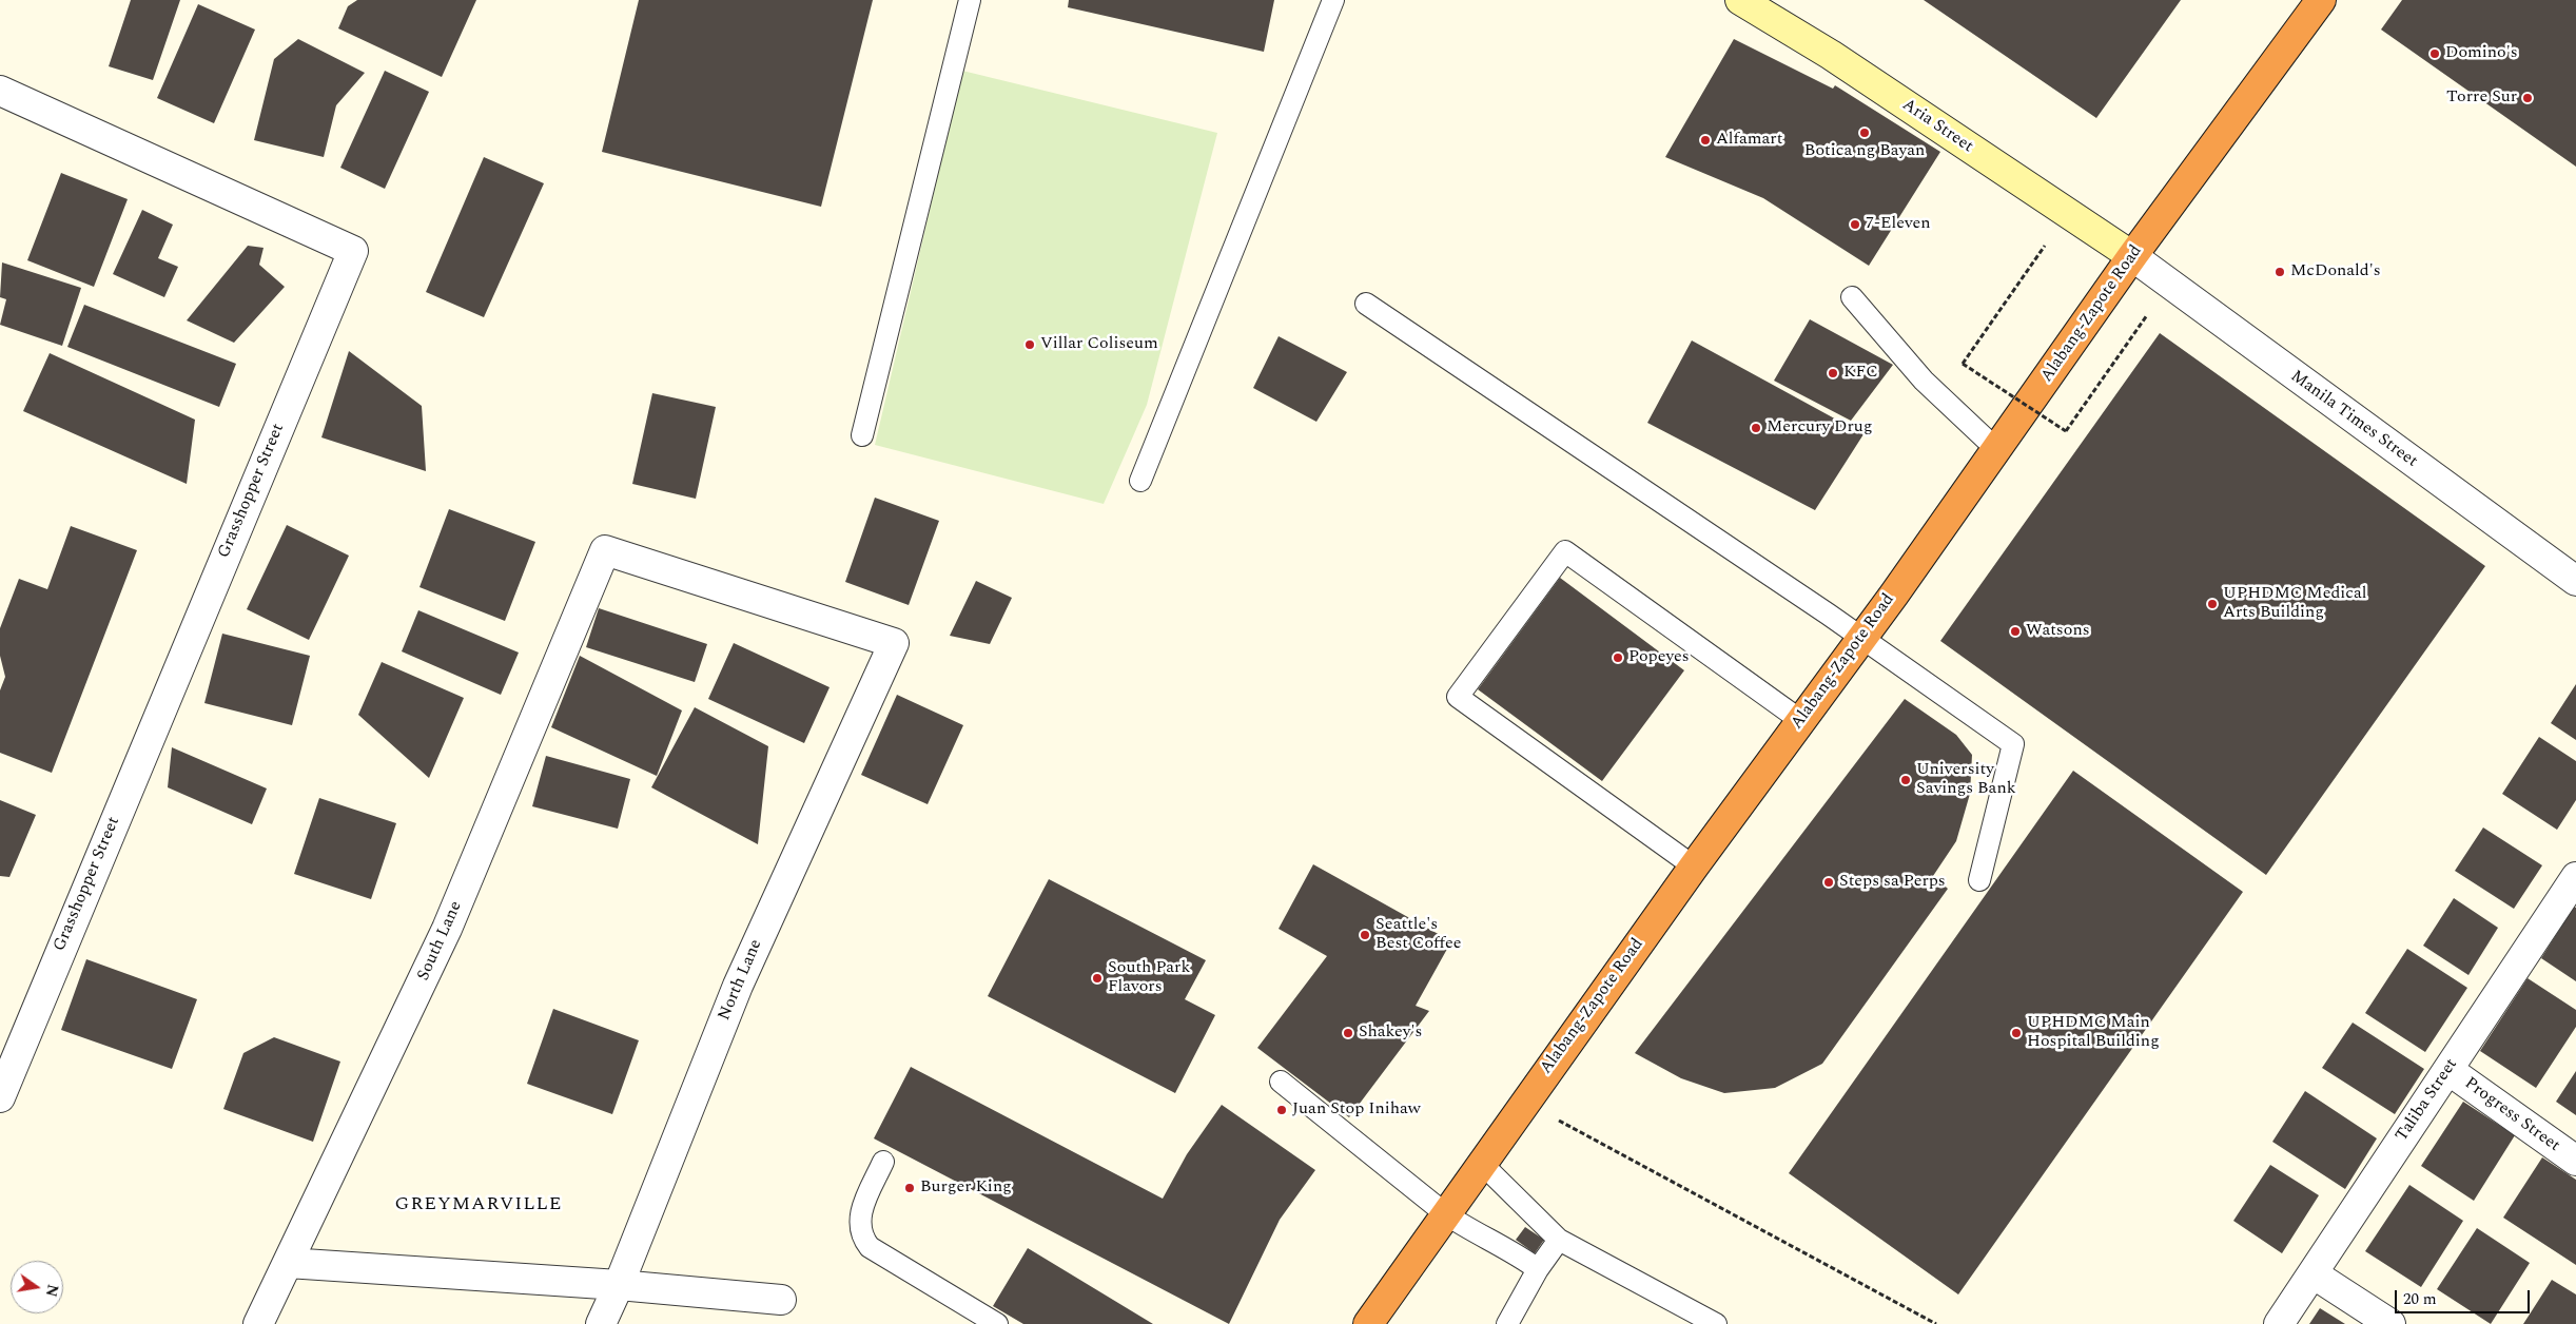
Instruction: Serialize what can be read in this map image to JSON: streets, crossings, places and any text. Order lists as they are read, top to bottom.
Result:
{
  "streets": {
    "highway": ["Alabang-Zapote Road"],
    "street": [
      "Aria Street",
      "Manila Times Street",
      "Grasshopper Street",
      "South Lane",
      "North Lane",
      "Taliba Street",
      "Progress Street"
    ]
  },
  "crossings": [
    ["Aria Street", "Alabang-Zapote Road"],
    ["Aria Street", "Manila Times Street"],
    ["Alabang-Zapote Road", "Manila Times Street"],
    ["South Lane", "North Lane"],
    ["Taliba Street", "Progress Street"]
  ],
  "districts": ["GREYMARVILLE"],
  "places": [
    "Domino's",
    "Torre Sur",
    "Botica ng Bayan",
    "Alfamart",
    "7-Eleven",
    "McDonald's",
    "Villar Coliseum",
    "KFC",
    "Mercury Drug",
    "UPHDMC Medical Arts Building",
    "Watsons",
    "Popeyes",
    "University Savings Bank",
    "Steps sa Perps",
    "Seattle's Best Coffee",
    "South Park Flavors",
    "Shakey's",
    "UPHDMC Main Hospital Building",
    "Juan Stop Inihaw",
    "Burger King"
  ],
  "scale_bar": "20 m",
  "north": "right"
}
